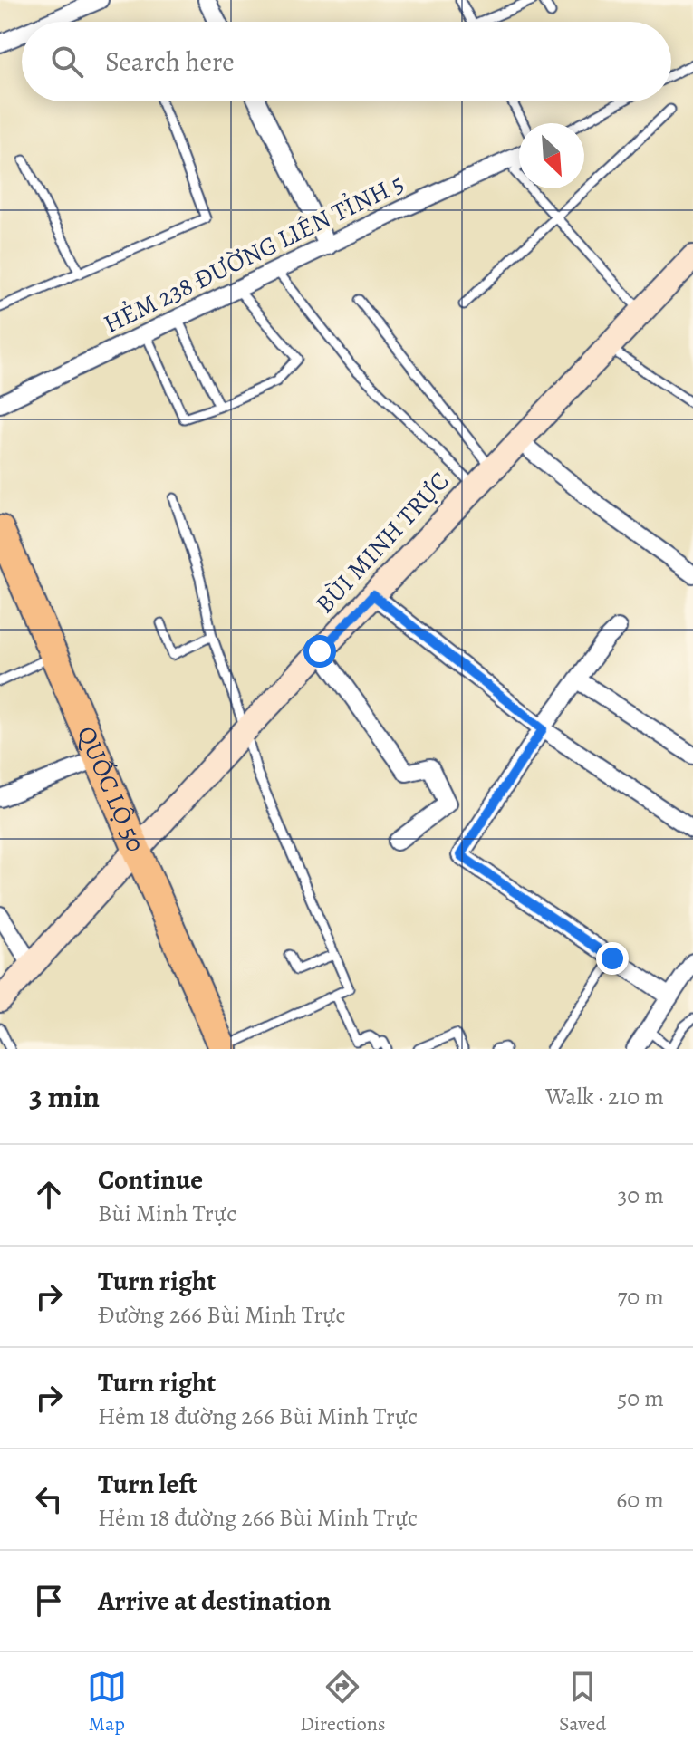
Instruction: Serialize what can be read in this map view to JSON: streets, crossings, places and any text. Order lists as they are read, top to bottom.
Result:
{
  "streets": {
    "main road": ["QUỐC LỘ 50"],
    "street": ["HẺM 238 ĐƯỜNG LIÊN TỈNH 5", "BÙI MINH TRỰC"]
  },
  "crossings": [
    ["BÙI MINH TRỰC", "QUỐC LỘ 50"]
  ],
  "north": "bottom right",
  "page": {
    "search": "Search here",
    "heading": ["3 min", "Walk · 210 m"],
    "list": [
      ["Continue", "Bùi Minh Trực", "30 m"],
      ["Turn right", "Đường 266 Bùi Minh Trực", "70 m"],
      ["Turn right", "Hẻm 18 đường 266 Bùi Minh Trực", "50 m"],
      ["Turn left", "Hẻm 18 đường 266 Bùi Minh Trực", "60 m"],
      "Arrive at destination"
    ],
    "nav": ["Map", "Directions", "Saved"]
  }
}
